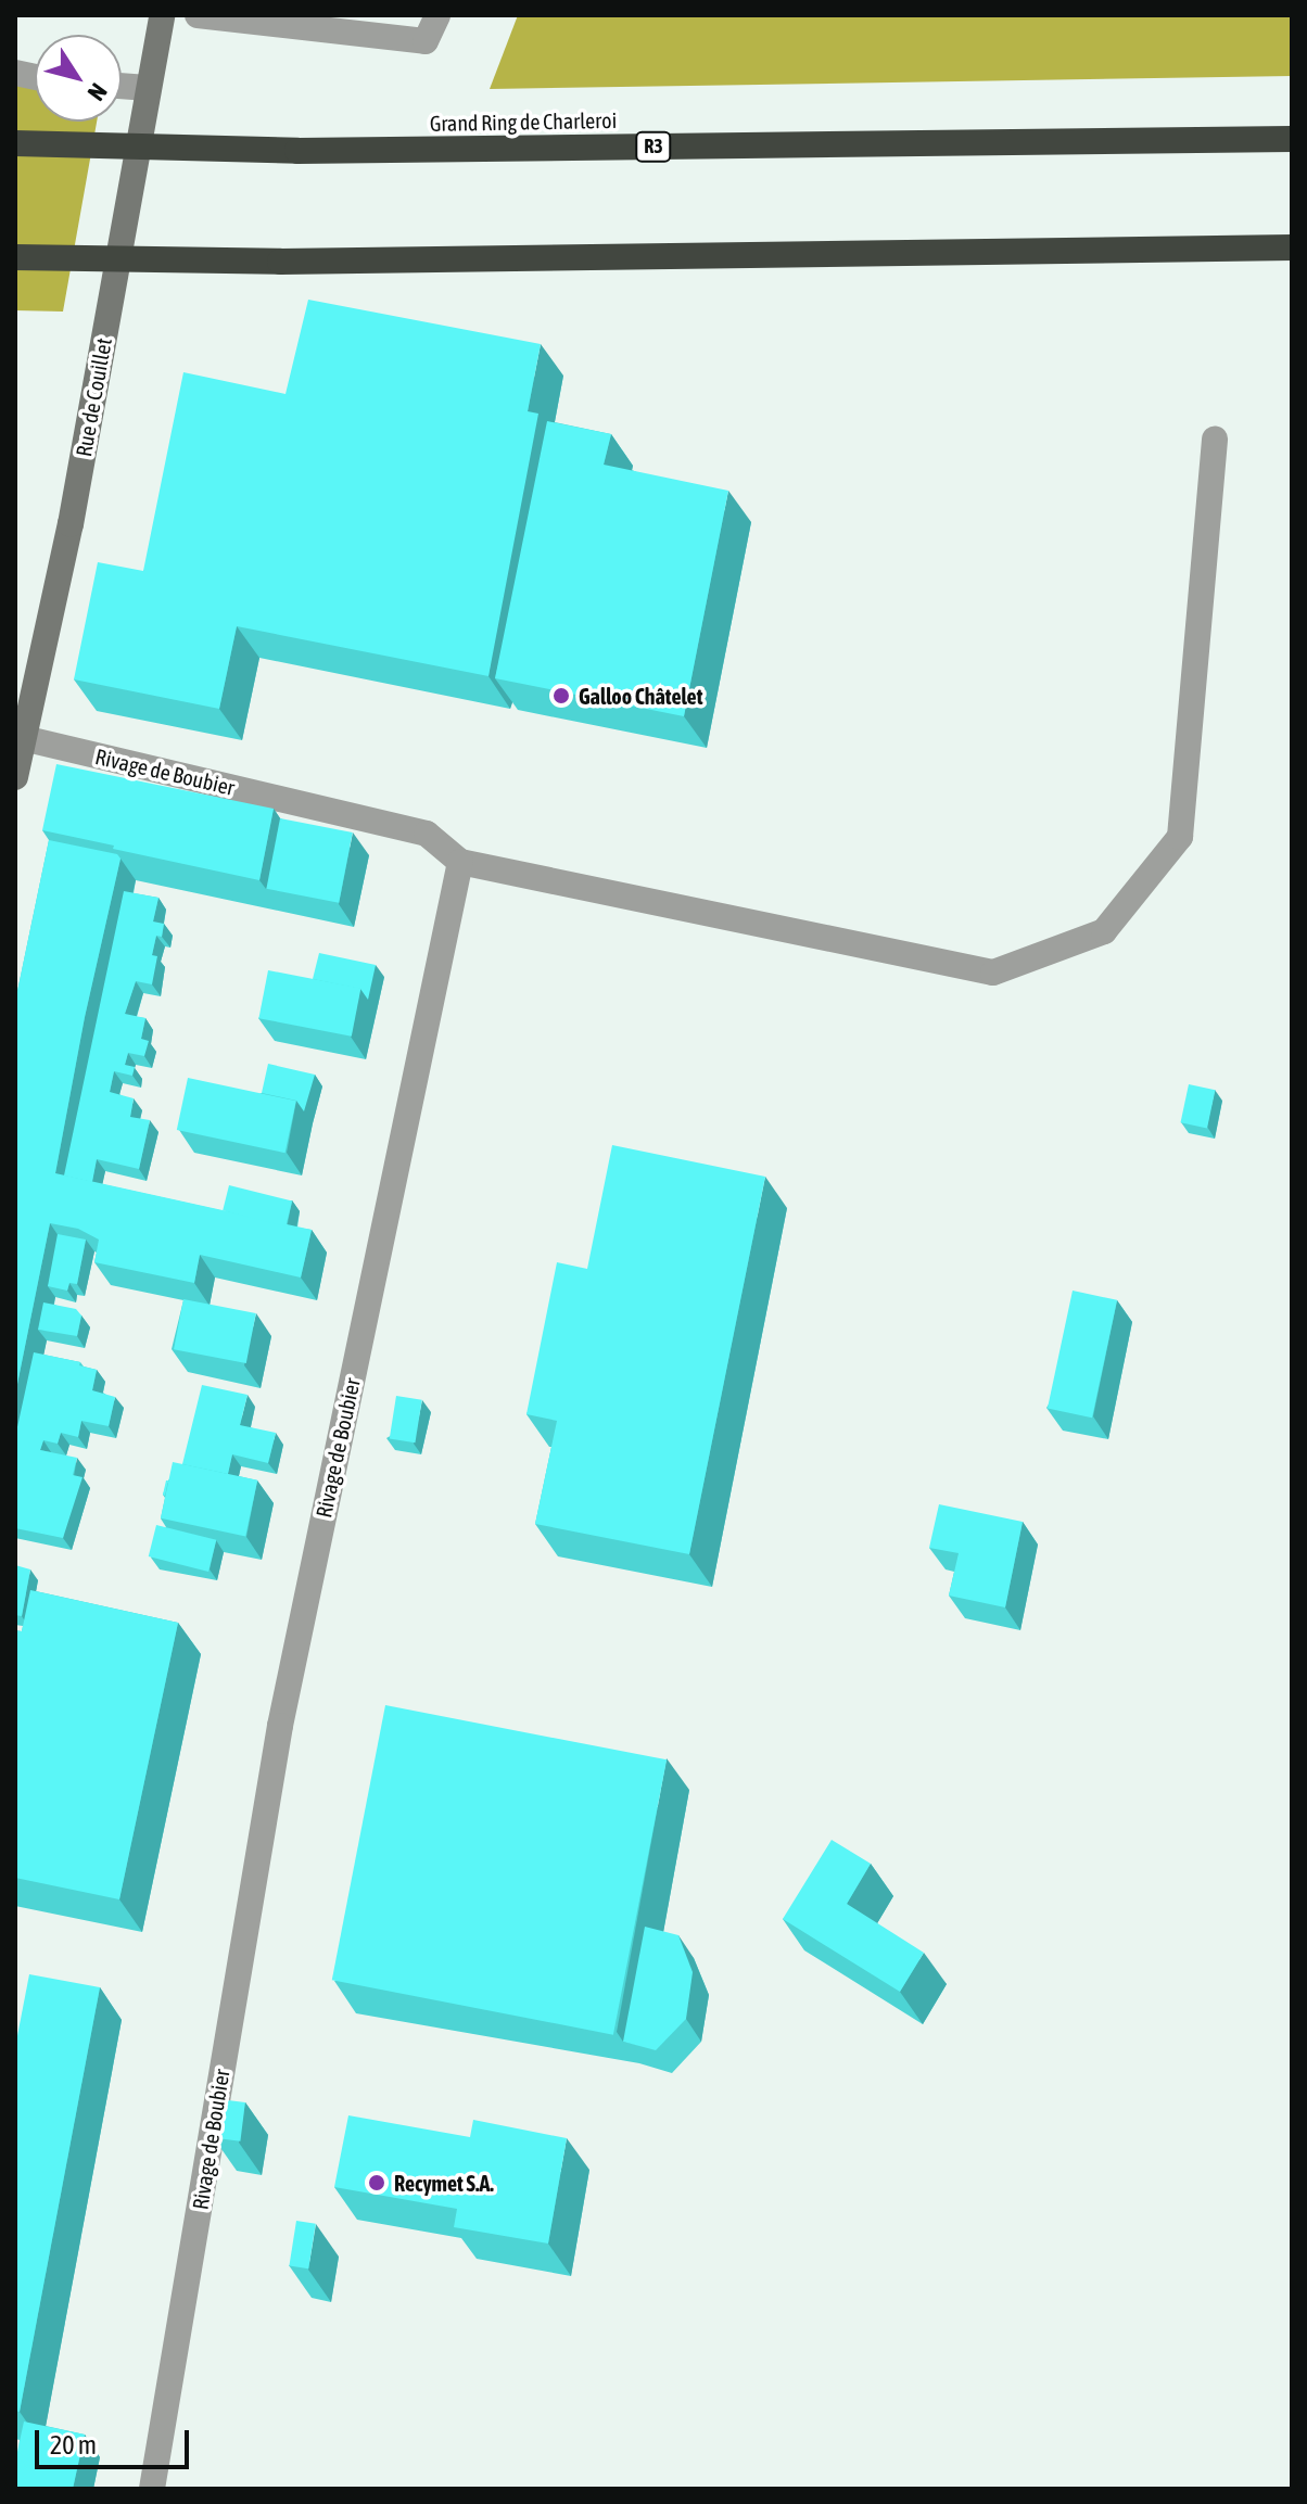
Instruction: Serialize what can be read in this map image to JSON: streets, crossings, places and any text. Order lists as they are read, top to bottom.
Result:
{
  "streets": {
    "highway": ["Grand Ring de Charleroi", "R3"],
    "main road": ["Rue de Couillet"],
    "street": ["Rivage de Boubier"]
  },
  "crossings": [
    ["Rue de Couillet", "Rivage de Boubier"]
  ],
  "places": ["Galloo Châtelet", "Recymet S.A."],
  "scale_bar": "20 m",
  "north": "bottom right"
}
